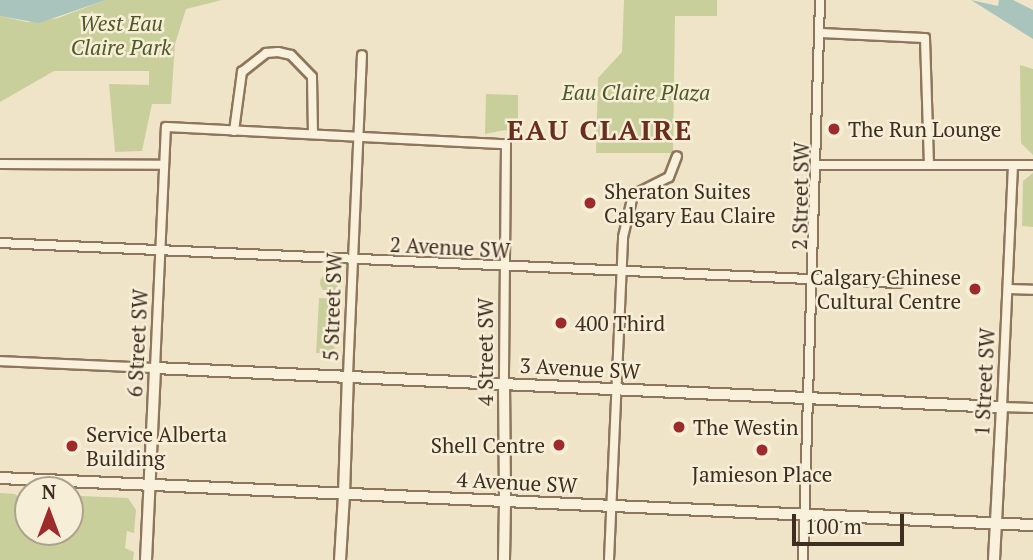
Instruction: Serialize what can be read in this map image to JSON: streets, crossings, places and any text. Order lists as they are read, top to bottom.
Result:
{
  "streets": {
    "main road": ["5 Street SW", "4 Street SW", "4 Avenue SW"],
    "street": [
      "2 Street SW",
      "2 Avenue SW",
      "6 Street SW",
      "3 Avenue SW",
      "1 Street SW"
    ]
  },
  "crossings": [
    ["2 Street SW", "2 Avenue SW"],
    ["2 Street SW", "3 Avenue SW"],
    ["2 Street SW", "4 Avenue SW"],
    ["2 Avenue SW", "5 Street SW"],
    ["2 Avenue SW", "6 Street SW"],
    ["2 Avenue SW", "4 Street SW"],
    ["5 Street SW", "4 Street SW"],
    ["5 Street SW", "3 Avenue SW"],
    ["5 Street SW", "4 Avenue SW"],
    ["6 Street SW", "3 Avenue SW"],
    ["6 Street SW", "4 Avenue SW"],
    ["4 Street SW", "3 Avenue SW"],
    ["4 Street SW", "4 Avenue SW"],
    ["3 Avenue SW", "1 Street SW"],
    ["1 Street SW", "4 Avenue SW"]
  ],
  "districts": ["EAU CLAIRE"],
  "parks": ["West Eau Claire Park", "Eau Claire Plaza"],
  "places": [
    "The Run Lounge",
    "Sheraton Suites Calgary Eau Claire",
    "Calgary Chinese Cultural Centre",
    "400 Third",
    "The Westin",
    "Shell Centre",
    "Service Alberta Building",
    "Jamieson Place"
  ],
  "scale_bar": "100 m",
  "north": "top"
}
